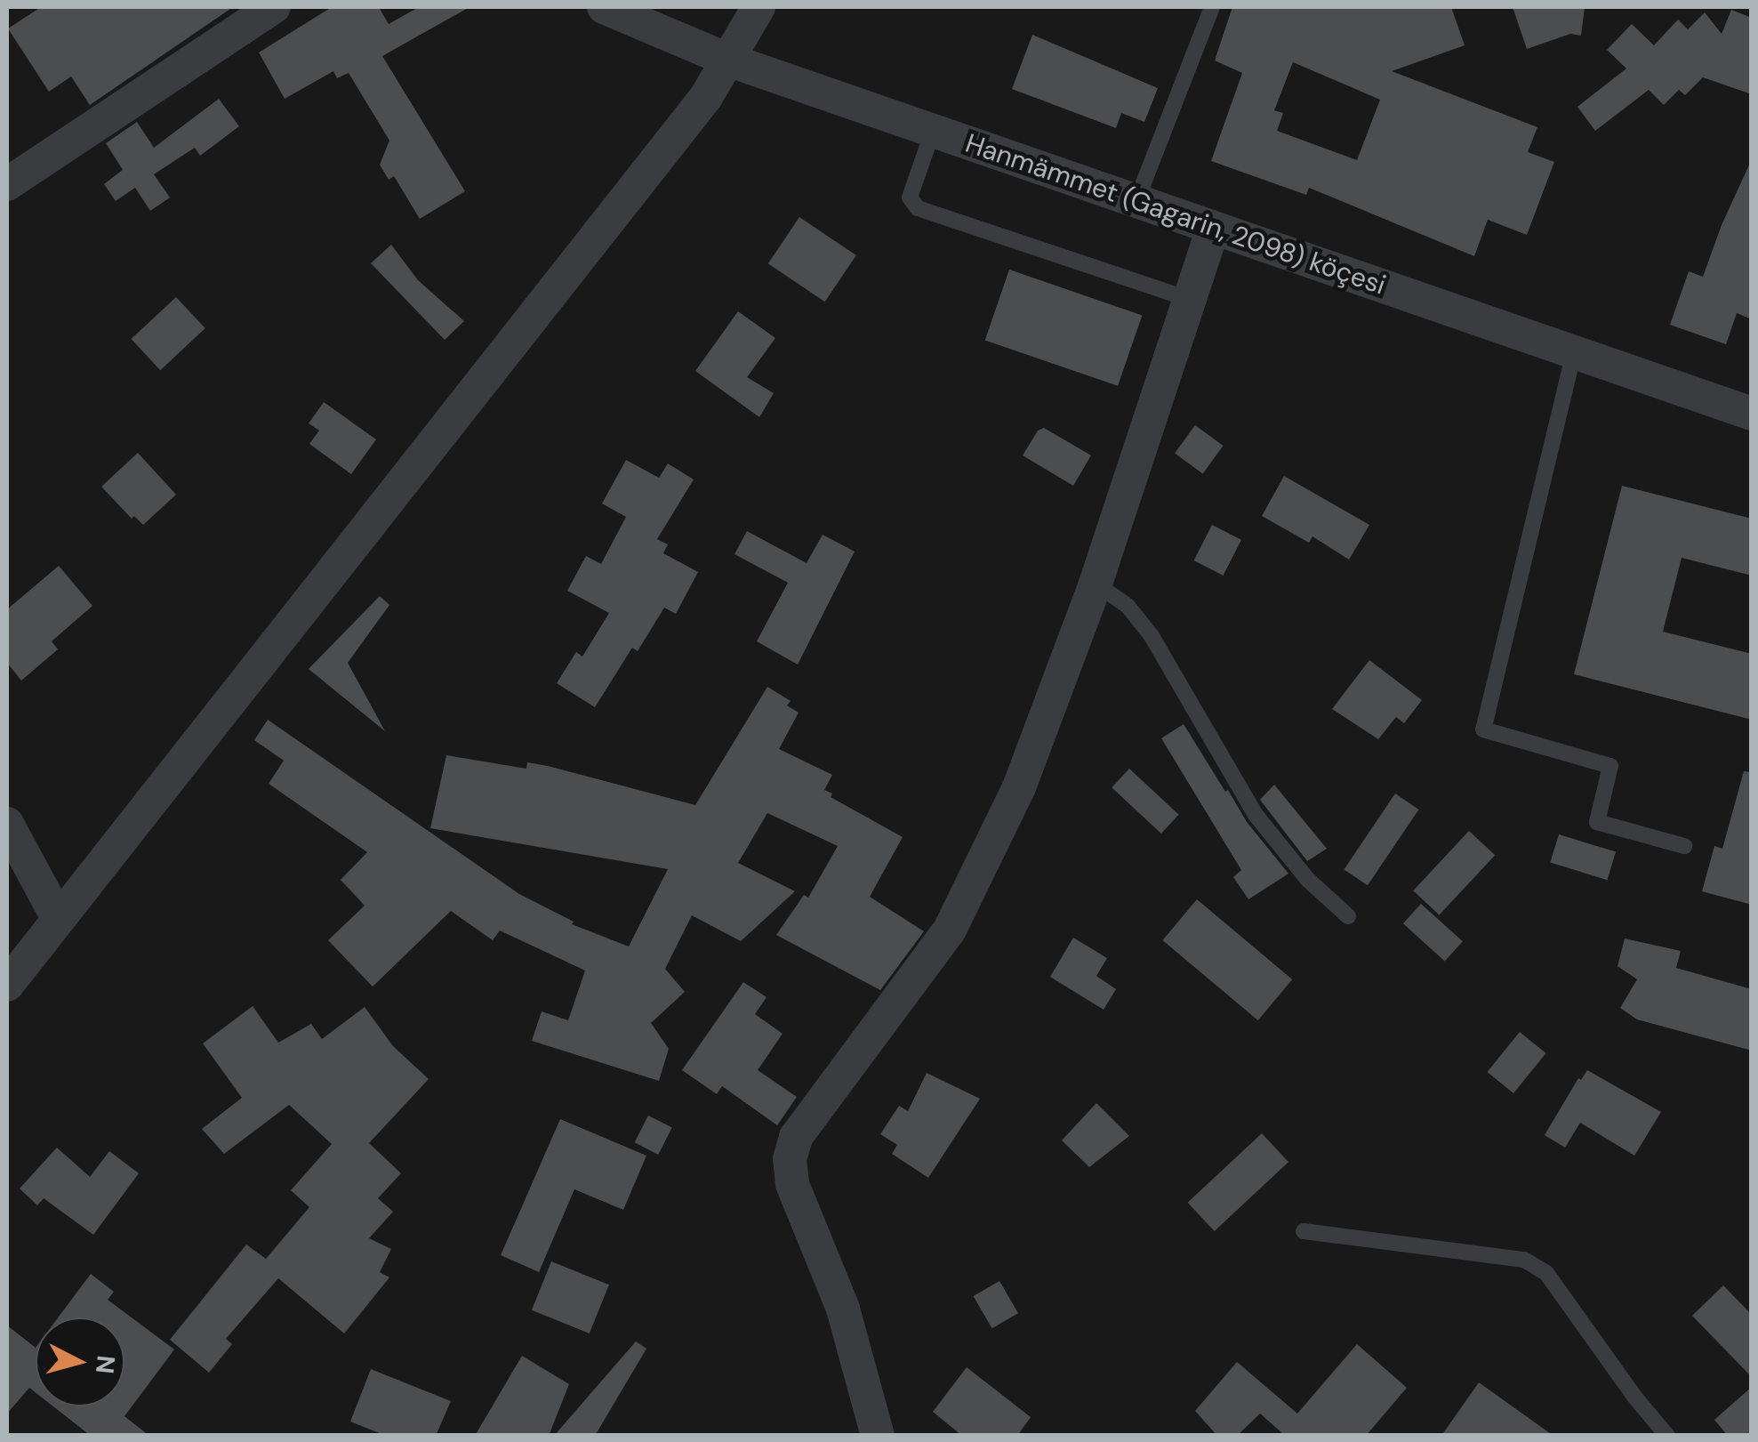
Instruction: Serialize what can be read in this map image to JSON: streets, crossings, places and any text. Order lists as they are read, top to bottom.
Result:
{
  "streets": {
    "street": ["Hanmämmet (Gagarin, 2098) köçesi"]
  },
  "north": "right"
}
